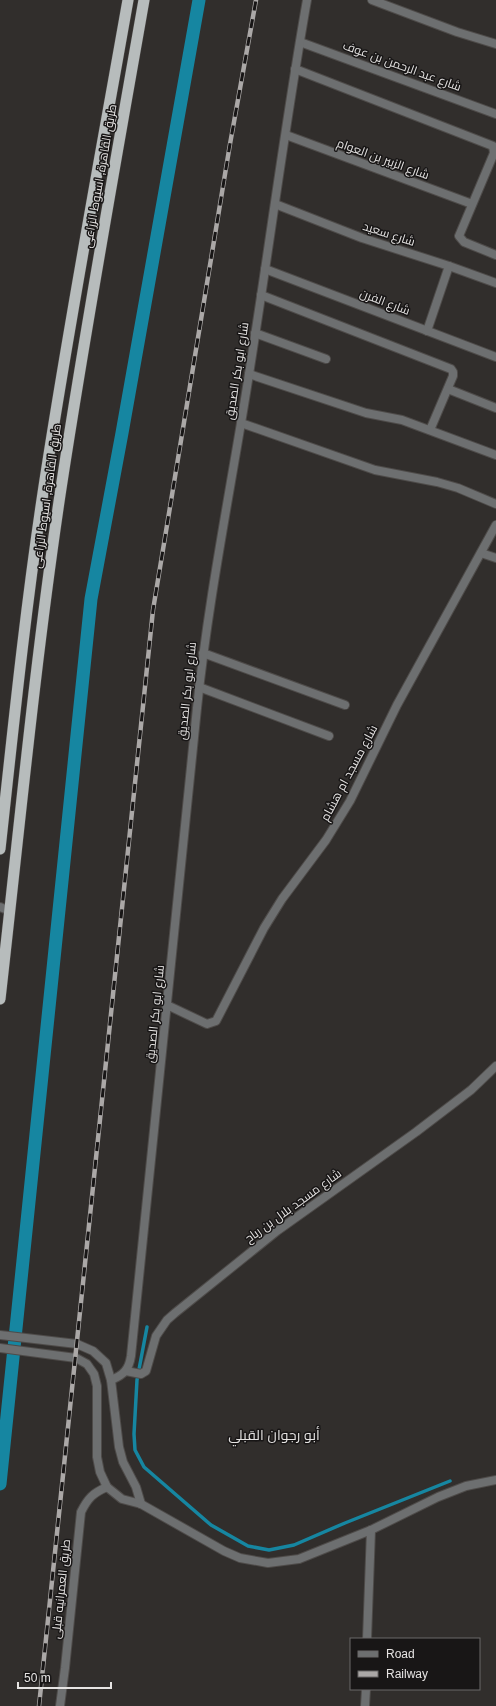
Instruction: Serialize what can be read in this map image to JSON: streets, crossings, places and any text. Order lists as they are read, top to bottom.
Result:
{
  "streets": {
    "highway": ["طريق القاهرة, اسيوط الزراعى"],
    "street": [
      "شارع عبد الرحمن بن عوف",
      "شارع الزبير بن العوام",
      "شارع سعيد",
      "شارع الفرن",
      "شارع ابو بكر الصديق",
      "شارع مسجد ام هشام",
      "شارع مسجد بلال بن رباح",
      "طريق العمرانيه قبلى"
    ]
  },
  "crossings": [
    ["شارع عبد الرحمن بن عوف", "شارع ابو بكر الصديق"],
    ["شارع الزبير بن العوام", "شارع ابو بكر الصديق"],
    ["شارع سعيد", "شارع ابو بكر الصديق"],
    ["شارع الفرن", "شارع ابو بكر الصديق"],
    ["شارع ابو بكر الصديق", "شارع مسجد ام هشام"],
    ["شارع ابو بكر الصديق", "شارع مسجد بلال بن رباح"]
  ],
  "districts": ["أبو رجوان القبلي"],
  "legend": ["Road", "Railway"],
  "scale_bar": "50 m"
}
